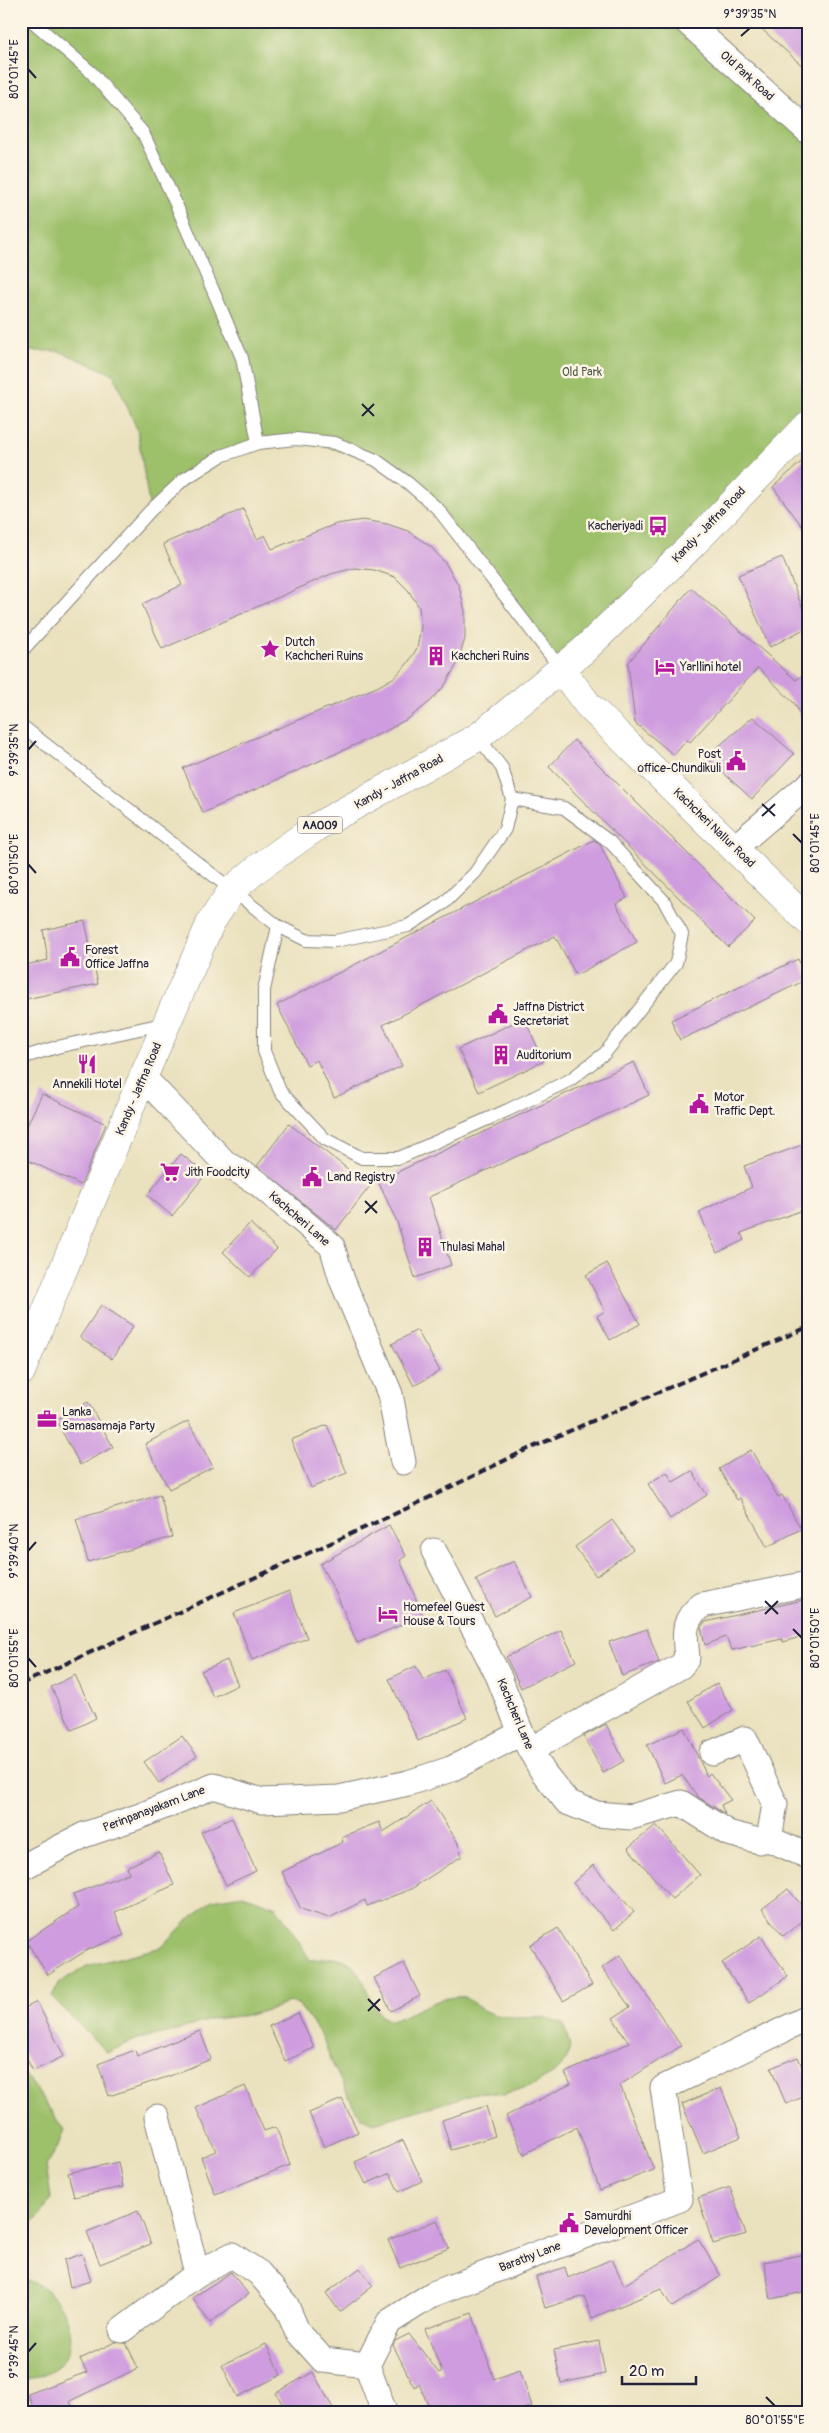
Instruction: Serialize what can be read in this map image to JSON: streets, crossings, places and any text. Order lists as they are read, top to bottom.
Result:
{
  "streets": {
    "main road": ["Kandy - Jaffna Road", "AA009", "Kachcheri Nallur Road"],
    "street": [
      "Old Park Road",
      "Kachcheri Lane",
      "Perinpanayakam Lane",
      "Barathy Lane"
    ]
  },
  "crossings": [
    ["Kandy - Jaffna Road", "Kachcheri Nallur Road"],
    ["Kandy - Jaffna Road", "Kachcheri Lane"],
    ["Kachcheri Lane", "Perinpanayakam Lane"]
  ],
  "parks": ["Old Park"],
  "places": {
    "bus stop": ["Kacheriyadi"],
    "place": ["Dutch Kachcheri Ruins"],
    "building": ["Kachcheri Ruins", "Auditorium", "Thulasi Mahal"],
    "hotel": ["Yarllini hotel", "Homefeel Guest House & Tours"],
    "public building": [
      "Post office-Chundikuli",
      "Forest Office Jaffna",
      "Jaffna District Secretariat",
      "Motor Traffic Dept.",
      "Land Registry",
      "Samurdhi Development Officer"
    ],
    "restaurant": ["Annekili Hotel"],
    "supermarket": ["Jith Foodcity"],
    "office": ["Lanka Samasamaja Party"]
  },
  "scale_bar": "20 m",
  "coordinates": [
    "9°39'35\"N",
    "80°01'45\"E",
    "80°01'50\"E",
    "9°39'40\"N",
    "80°01'55\"E",
    "9°39'45\"N"
  ]
}
